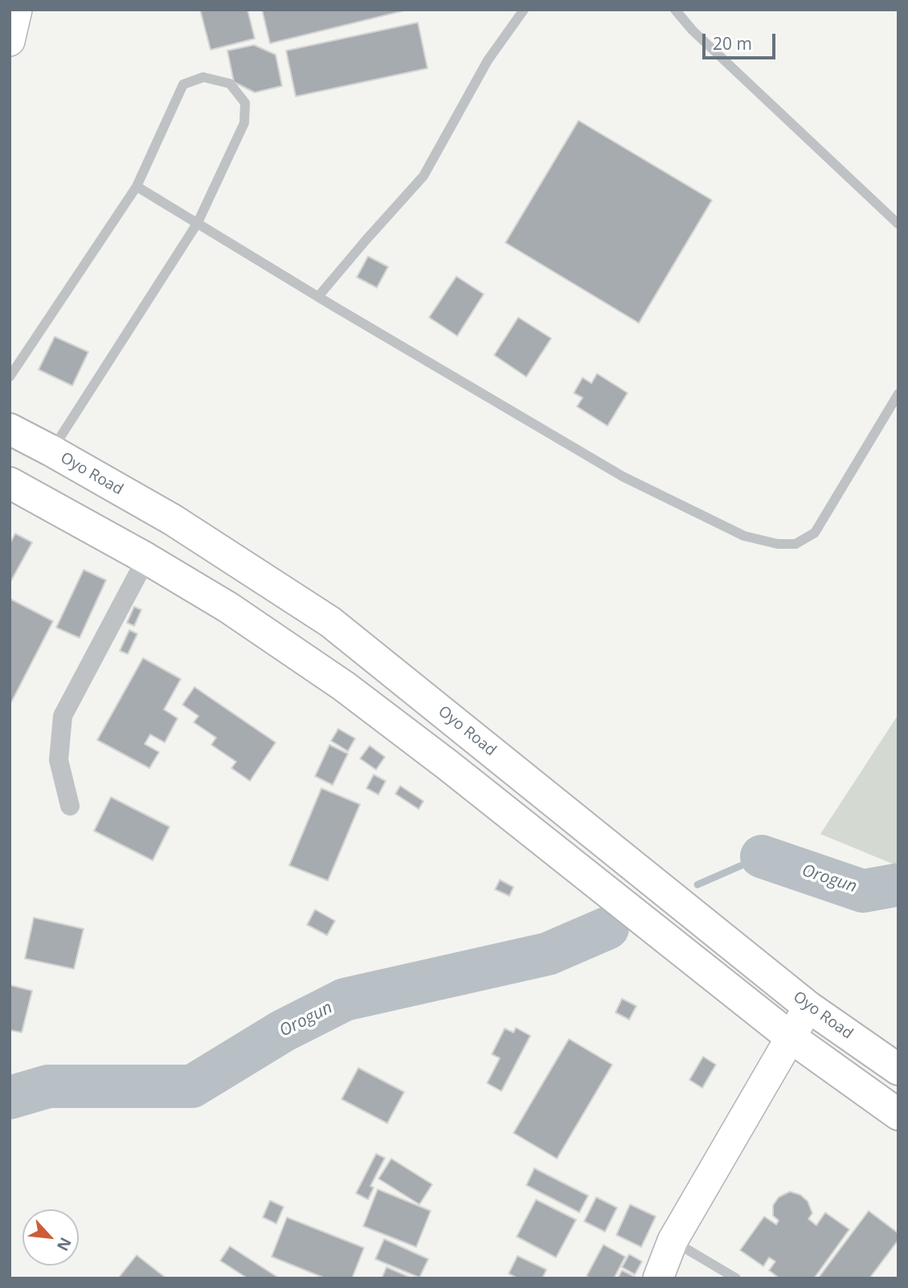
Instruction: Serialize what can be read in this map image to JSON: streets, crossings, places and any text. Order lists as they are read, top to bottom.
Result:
{
  "streets": {
    "highway": ["Oyo Road"]
  },
  "water": ["Orogun"],
  "scale_bar": "20 m",
  "north": "bottom right"
}
